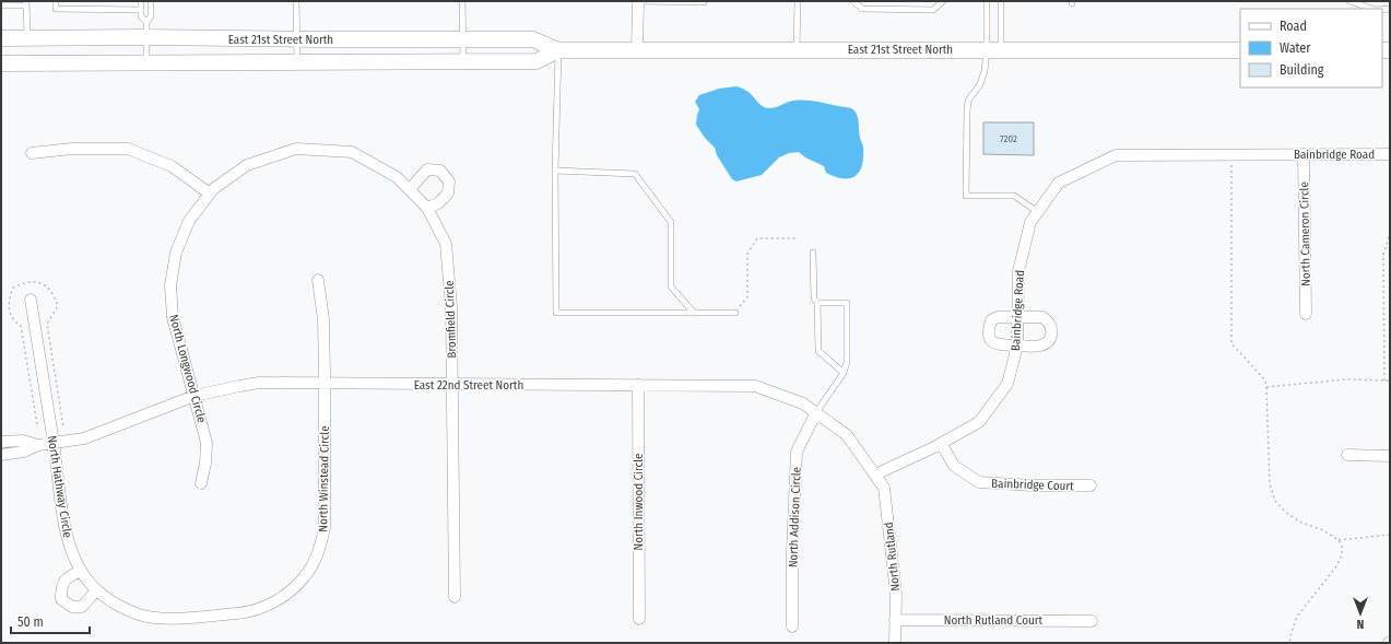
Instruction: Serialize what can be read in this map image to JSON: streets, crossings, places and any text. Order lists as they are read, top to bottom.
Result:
{
  "streets": {
    "main road": ["East 21st Street North"],
    "street": [
      "Bainbridge Road",
      "North Cameron Circle",
      "Bromfield Circle",
      "North Longwood Circle",
      "East 22nd Street North",
      "North Winstead Circle",
      "Bainbridge Court",
      "North Hathway Circle",
      "North Inwood Circle",
      "North Addison Circle",
      "North Rutland",
      "North Rutland Court"
    ]
  },
  "crossings": [
    ["Bainbridge Road", "North Cameron Circle"],
    ["Bainbridge Road", "East 22nd Street North"],
    ["Bainbridge Road", "Bainbridge Court"],
    ["Bainbridge Road", "North Rutland"],
    ["Bromfield Circle", "North Longwood Circle"],
    ["Bromfield Circle", "East 22nd Street North"],
    ["North Longwood Circle", "East 22nd Street North"],
    ["East 22nd Street North", "North Winstead Circle"],
    ["East 22nd Street North", "North Hathway Circle"],
    ["East 22nd Street North", "North Inwood Circle"],
    ["East 22nd Street North", "North Addison Circle"],
    ["East 22nd Street North", "North Rutland"],
    ["North Winstead Circle", "North Hathway Circle"],
    ["North Rutland", "North Rutland Court"]
  ],
  "house_numbers": ["7202"],
  "legend": ["Road", "Water", "Building"],
  "scale_bar": "50 m",
  "north": "bottom"
}
